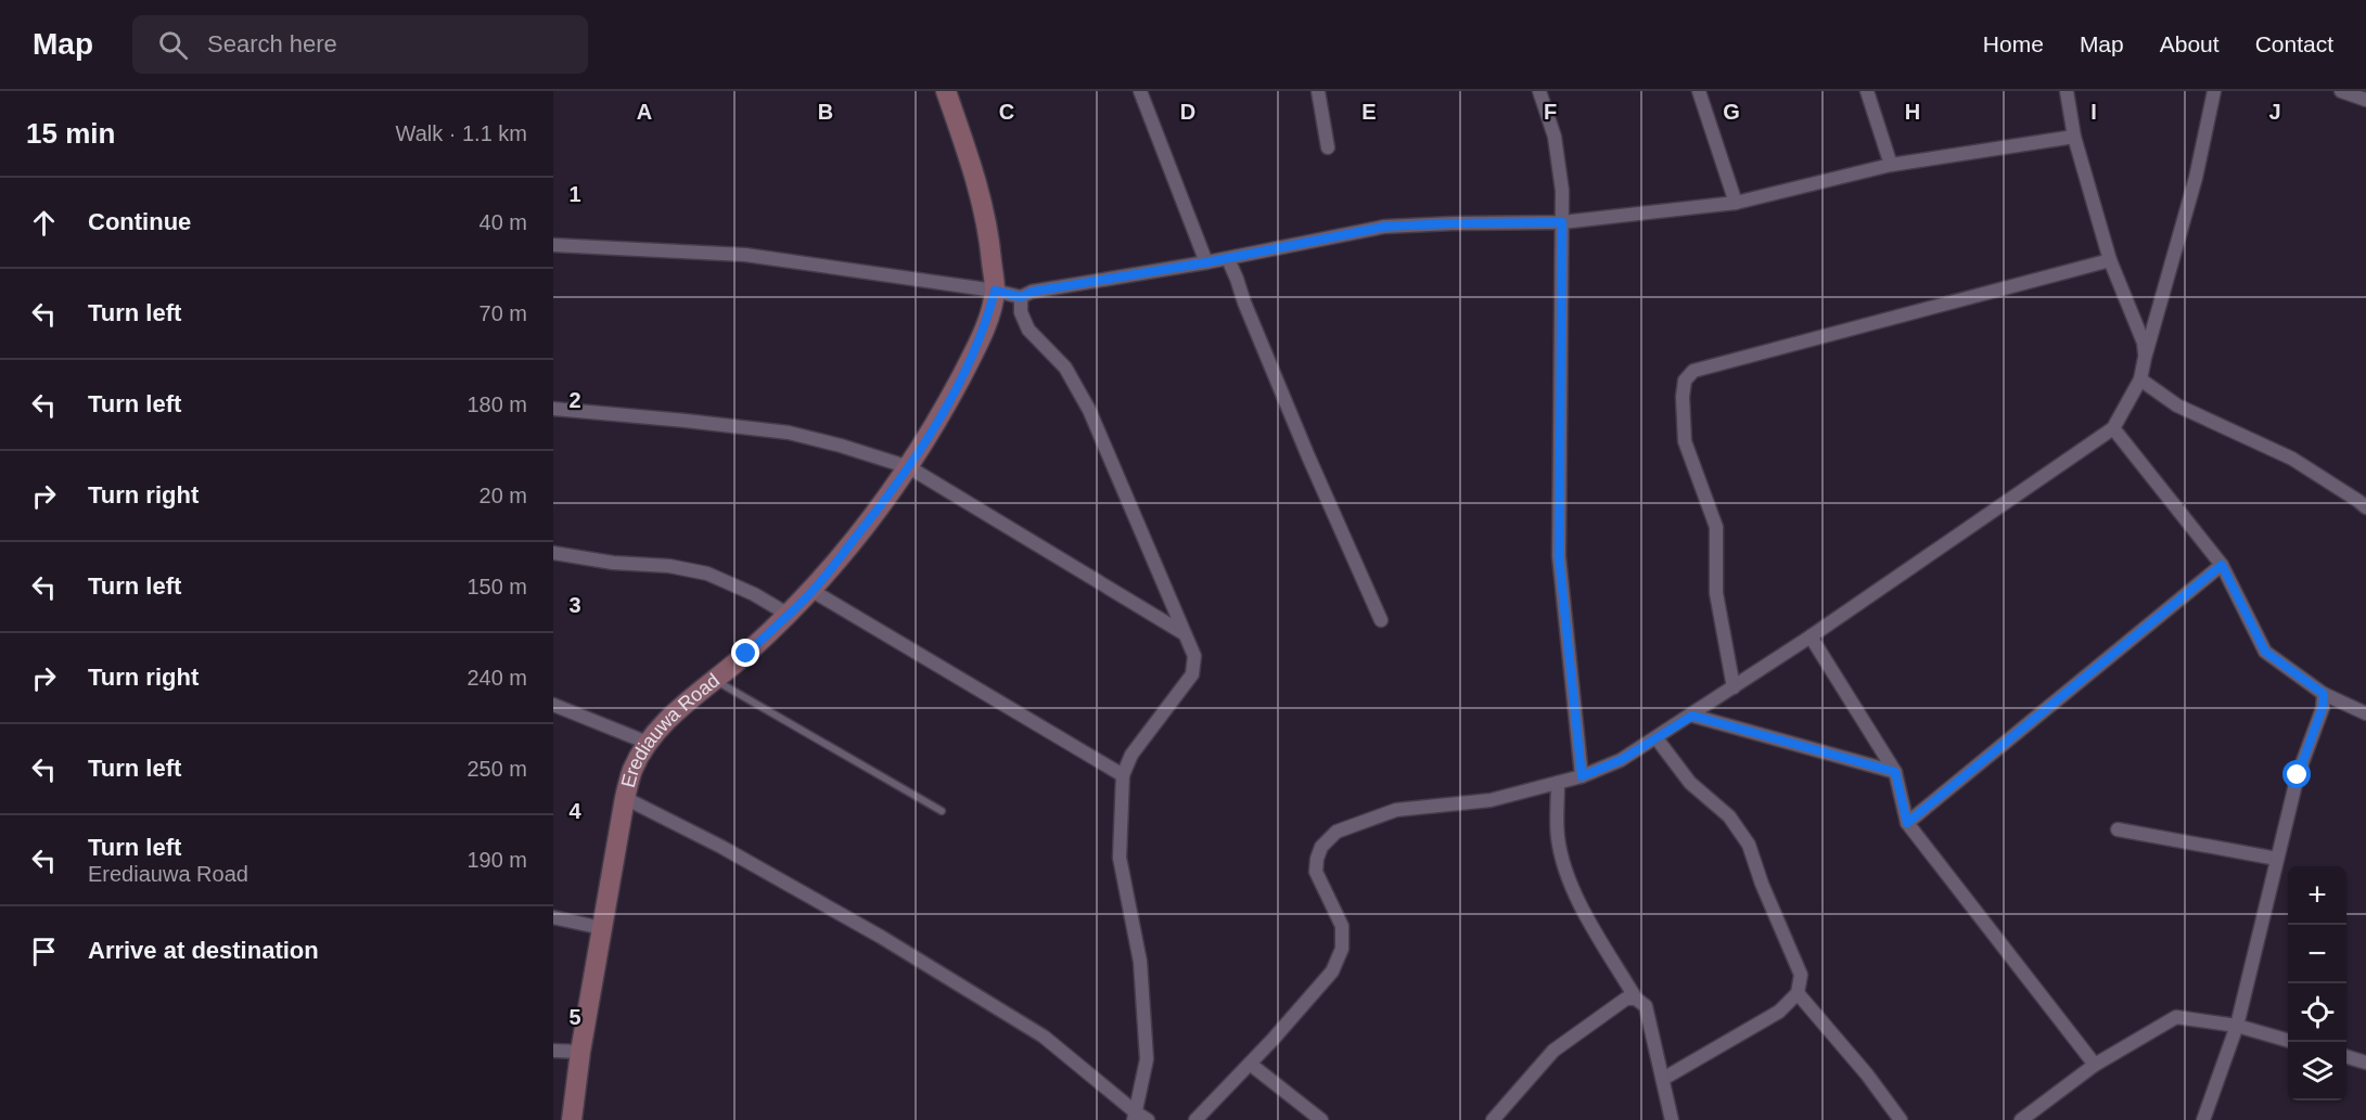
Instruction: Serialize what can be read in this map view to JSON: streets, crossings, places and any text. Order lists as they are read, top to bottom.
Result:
{
  "streets": {
    "street": ["Erediauwa Road"]
  },
  "page": {
    "header": "Map",
    "search": "Search here",
    "nav": [
      "Home",
      "Map",
      "About",
      "Contact"
    ],
    "heading": ["15 min", "Walk · 1.1 km"],
    "list": [
      ["Continue", "40 m"],
      ["Turn left", "70 m"],
      ["Turn left", "180 m"],
      ["Turn right", "20 m"],
      ["Turn left", "150 m"],
      ["Turn right", "240 m"],
      ["Turn left", "250 m"],
      ["Turn left", "Erediauwa Road", "190 m"],
      "Arrive at destination"
    ],
    "map_buttons": ["+", "−"]
  },
  "grid": {
    "columns": [
      "A",
      "B",
      "C",
      "D",
      "E",
      "F",
      "G",
      "H",
      "I",
      "J"
    ],
    "rows": [
      "1",
      "2",
      "3",
      "4",
      "5"
    ]
  }
}
